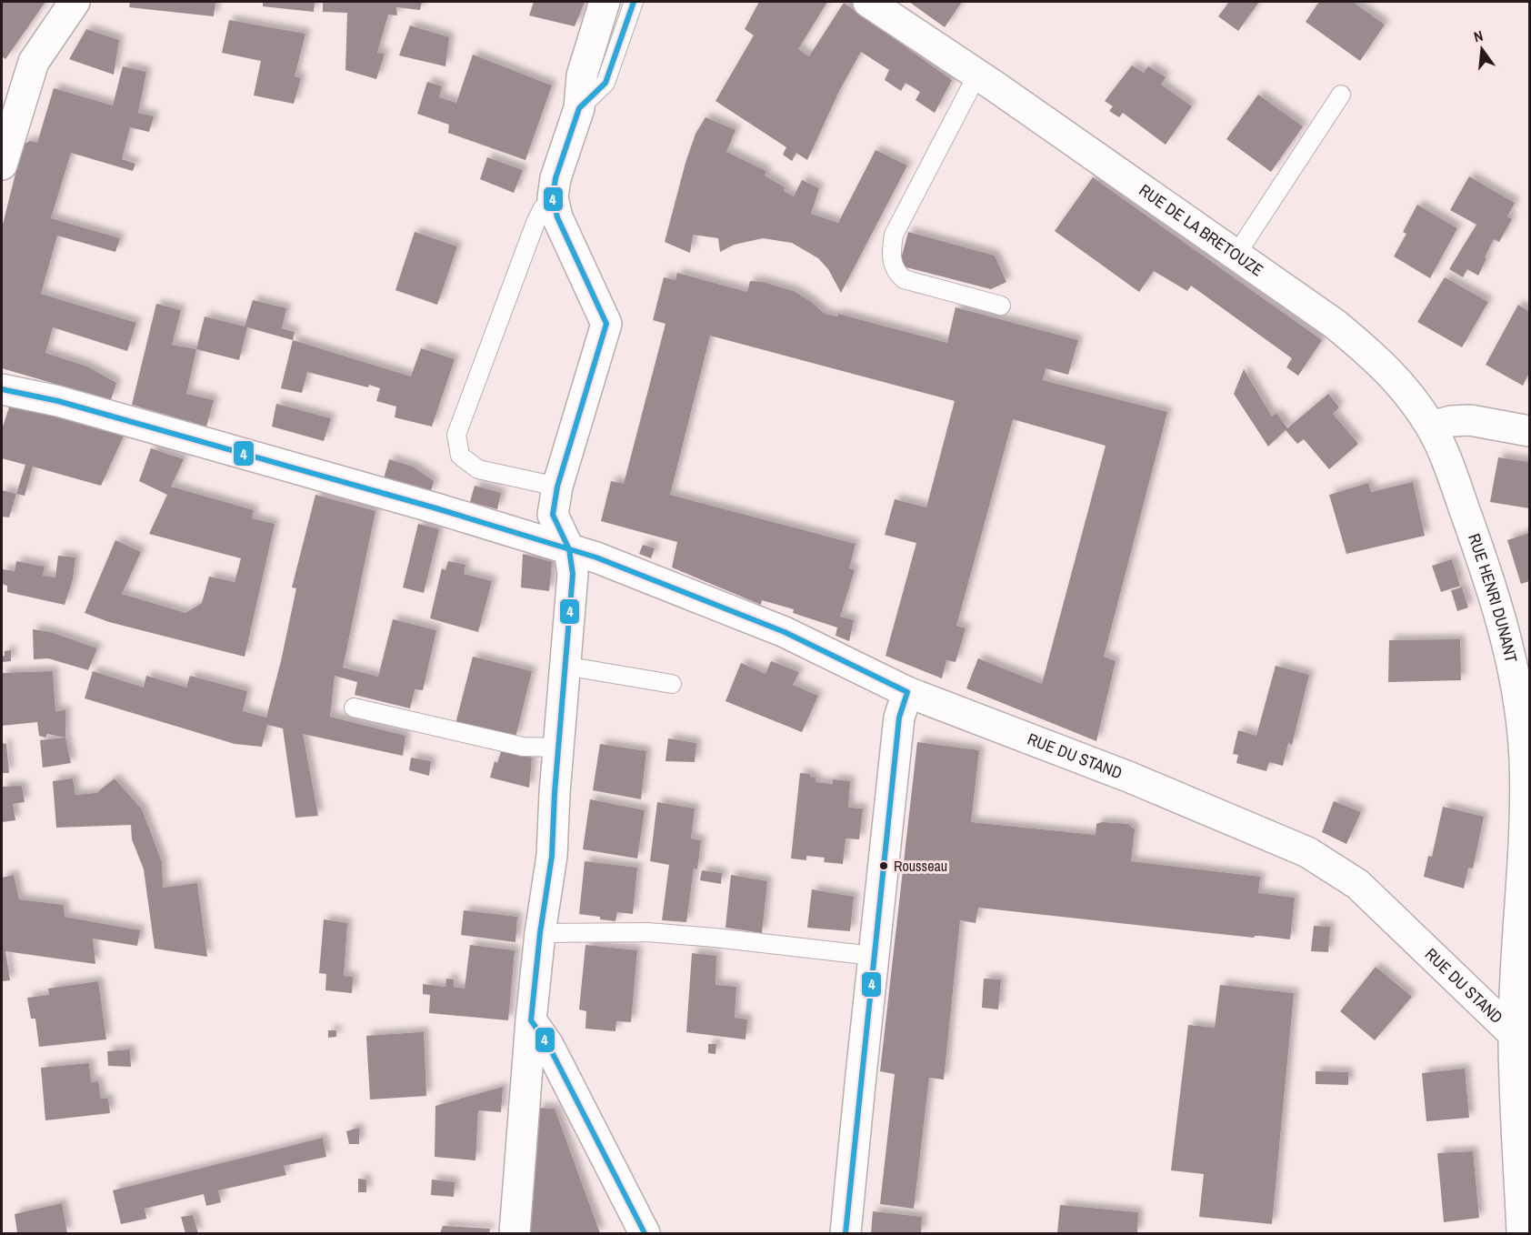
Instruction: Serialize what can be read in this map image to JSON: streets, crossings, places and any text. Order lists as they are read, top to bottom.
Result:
{
  "streets": {
    "street": ["RUE DE LA BRETOUZE", "RUE HENRI DUNANT", "RUE DU STAND"]
  },
  "crossings": [
    ["RUE DE LA BRETOUZE", "RUE HENRI DUNANT"],
    ["RUE HENRI DUNANT", "RUE DU STAND"]
  ],
  "places": ["Rousseau"],
  "lines": ["transit line 4"],
  "north": "top"
}
